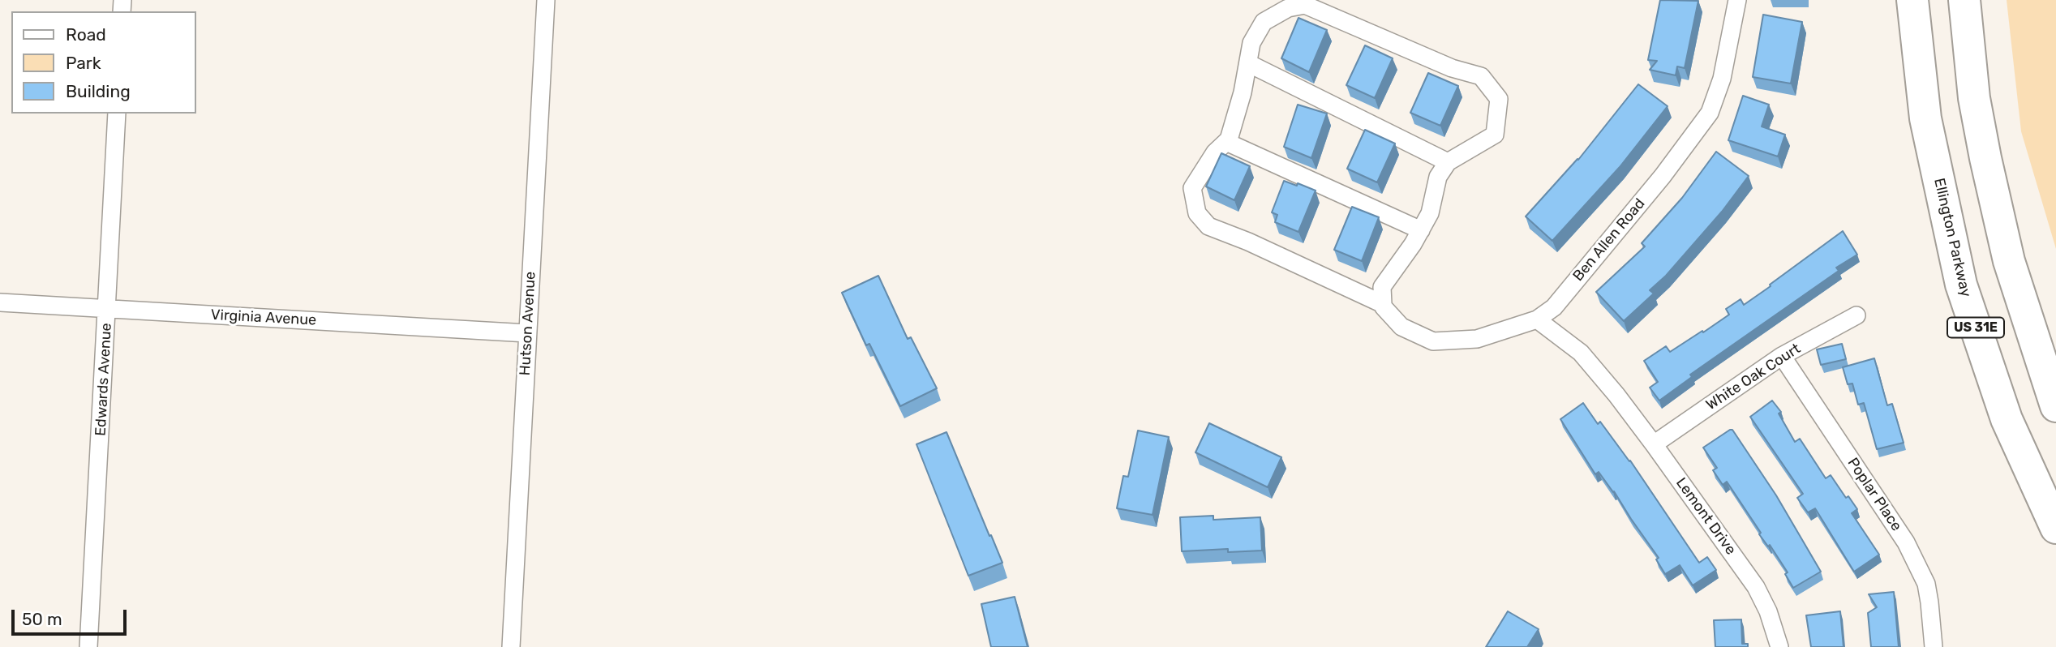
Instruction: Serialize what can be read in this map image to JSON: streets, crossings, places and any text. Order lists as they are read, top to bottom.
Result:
{
  "streets": {
    "highway": ["Ellington Parkway", "US 31E"],
    "street": [
      "Ben Allen Road",
      "Virginia Avenue",
      "Hutson Avenue",
      "White Oak Court",
      "Edwards Avenue",
      "Poplar Place",
      "Lemont Drive"
    ]
  },
  "crossings": [
    ["Ben Allen Road", "Lemont Drive"],
    ["Virginia Avenue", "Hutson Avenue"],
    ["Virginia Avenue", "Edwards Avenue"],
    ["White Oak Court", "Poplar Place"],
    ["White Oak Court", "Lemont Drive"]
  ],
  "legend": ["Road", "Park", "Building"],
  "scale_bar": "50 m"
}
